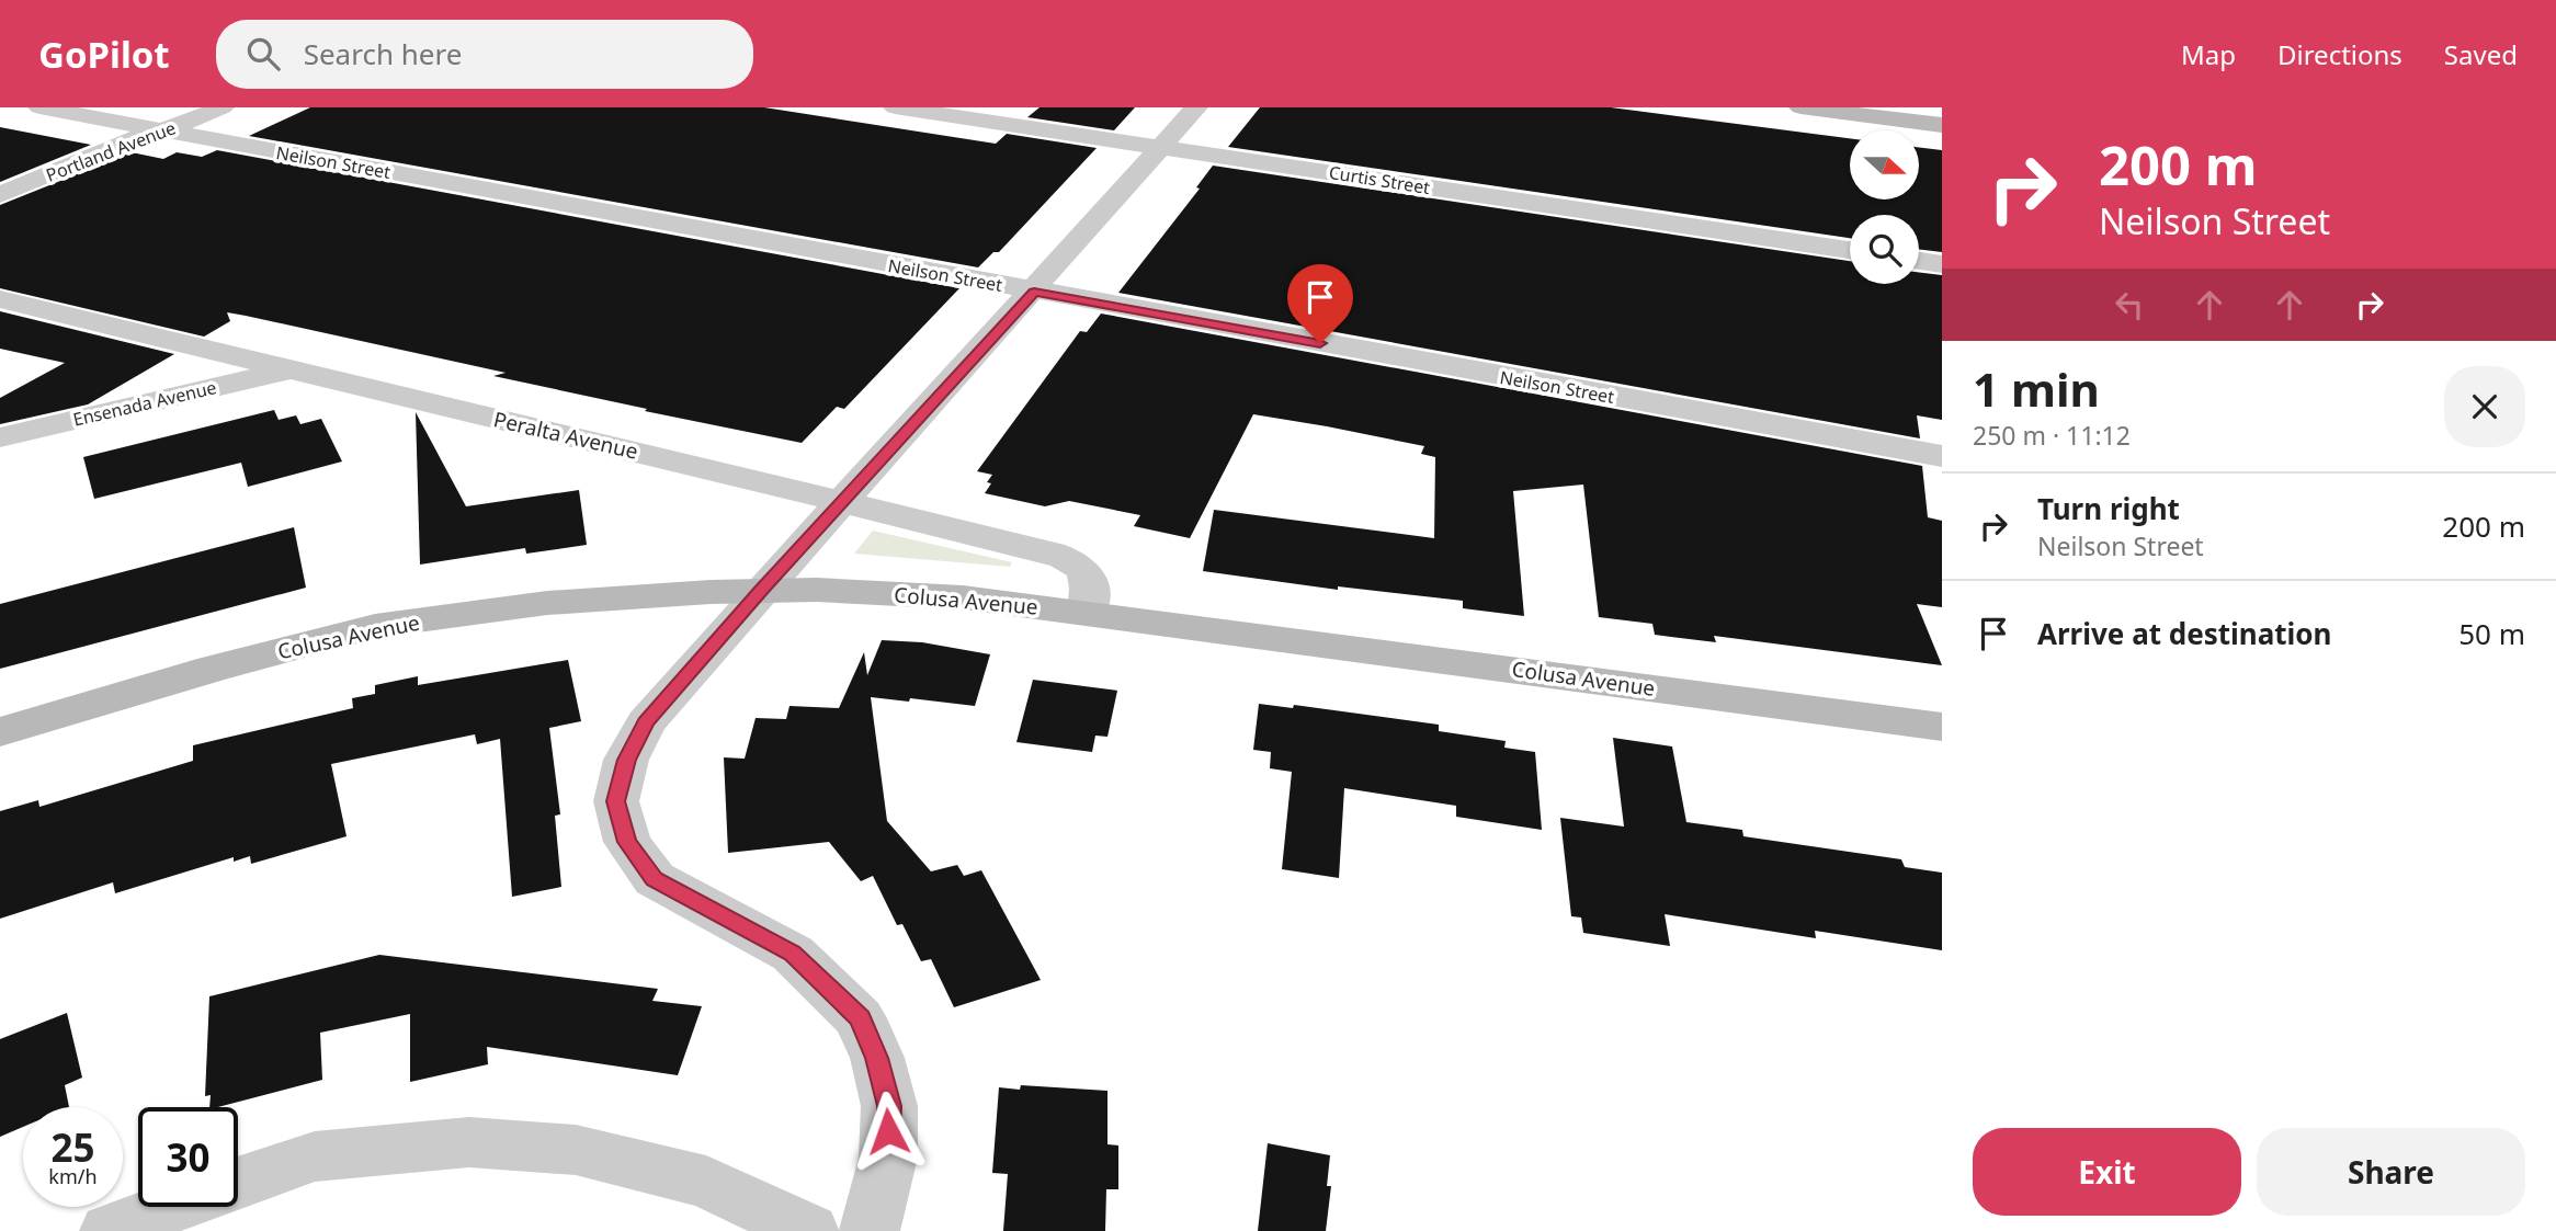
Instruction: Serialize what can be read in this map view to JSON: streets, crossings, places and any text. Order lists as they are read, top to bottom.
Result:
{
  "streets": {
    "street": [
      "Portland Avenue",
      "Neilson Street",
      "Curtis Street",
      "Ensenada Avenue",
      "Peralta Avenue",
      "Colusa Avenue"
    ]
  },
  "crossings": [
    ["Portland Avenue", "Neilson Street"],
    ["Ensenada Avenue", "Peralta Avenue"],
    ["Peralta Avenue", "Colusa Avenue"]
  ],
  "north": "right",
  "page": {
    "header": "GoPilot",
    "search": "Search here",
    "nav": ["Map", "Directions", "Saved"],
    "turn": ["200 m", "Neilson Street"],
    "heading": ["1 min", "250 m · 11:12"],
    "list": [
      {
        "name": "Turn right",
        "note": "Neilson Street",
        "value": "200 m"
      },
      {
        "name": "Arrive at destination",
        "value": "50 m"
      }
    ],
    "speed": "25 km/h",
    "limit": "30",
    "buttons": ["Exit", "Share"]
  }
}
